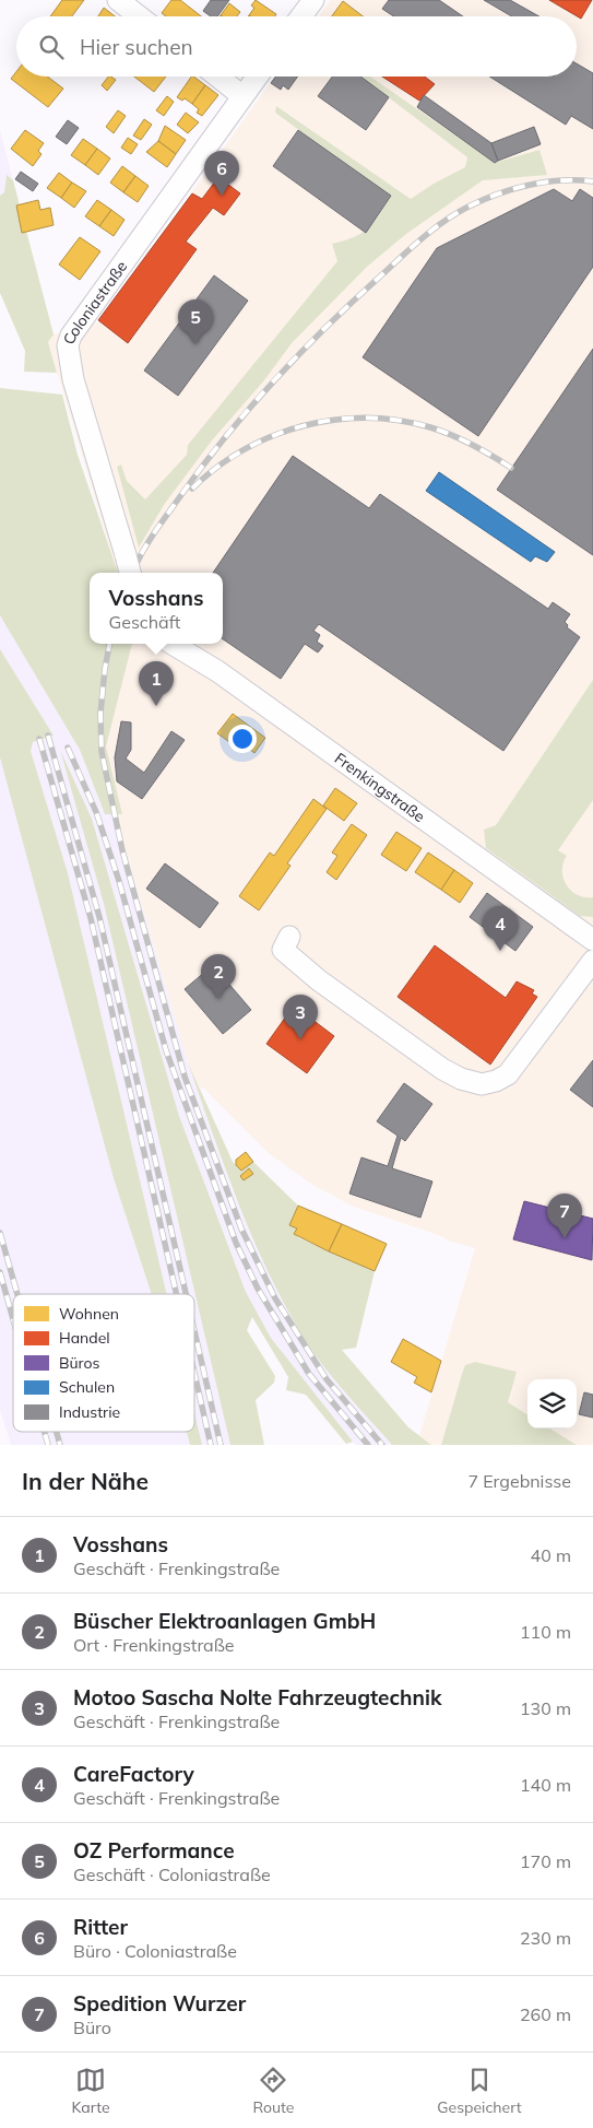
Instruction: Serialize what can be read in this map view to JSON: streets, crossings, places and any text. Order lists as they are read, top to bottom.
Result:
{
  "streets": {
    "street": ["Coloniastraße", "Frenkingstraße"]
  },
  "legend": [
    "Wohnen",
    "Handel",
    "Büros",
    "Schulen",
    "Industrie"
  ],
  "page": {
    "search": "Hier suchen",
    "pins": [
      "6",
      "5",
      "1",
      "4",
      "2",
      "3",
      "7"
    ],
    "popup": ["Vosshans", "Geschäft"],
    "heading": ["In der Nähe", "7 Ergebnisse"],
    "list": [
      {
        "mark": "1",
        "name": "Vosshans",
        "note": "Geschäft · Frenkingstraße",
        "value": "40 m"
      },
      {
        "mark": "2",
        "name": "Büscher Elektroanlagen GmbH",
        "note": "Ort · Frenkingstraße",
        "value": "110 m"
      },
      {
        "mark": "3",
        "name": "Motoo Sascha Nolte Fahrzeugtechnik",
        "note": "Geschäft · Frenkingstraße",
        "value": "130 m"
      },
      {
        "mark": "4",
        "name": "CareFactory",
        "note": "Geschäft · Frenkingstraße",
        "value": "140 m"
      },
      {
        "mark": "5",
        "name": "OZ Performance",
        "note": "Geschäft · Coloniastraße",
        "value": "170 m"
      },
      {
        "mark": "6",
        "name": "Ritter",
        "note": "Büro · Coloniastraße",
        "value": "230 m"
      },
      {
        "mark": "7",
        "name": "Spedition Wurzer",
        "note": "Büro",
        "value": "260 m"
      }
    ],
    "nav": ["Karte", "Route", "Gespeichert"]
  }
}
